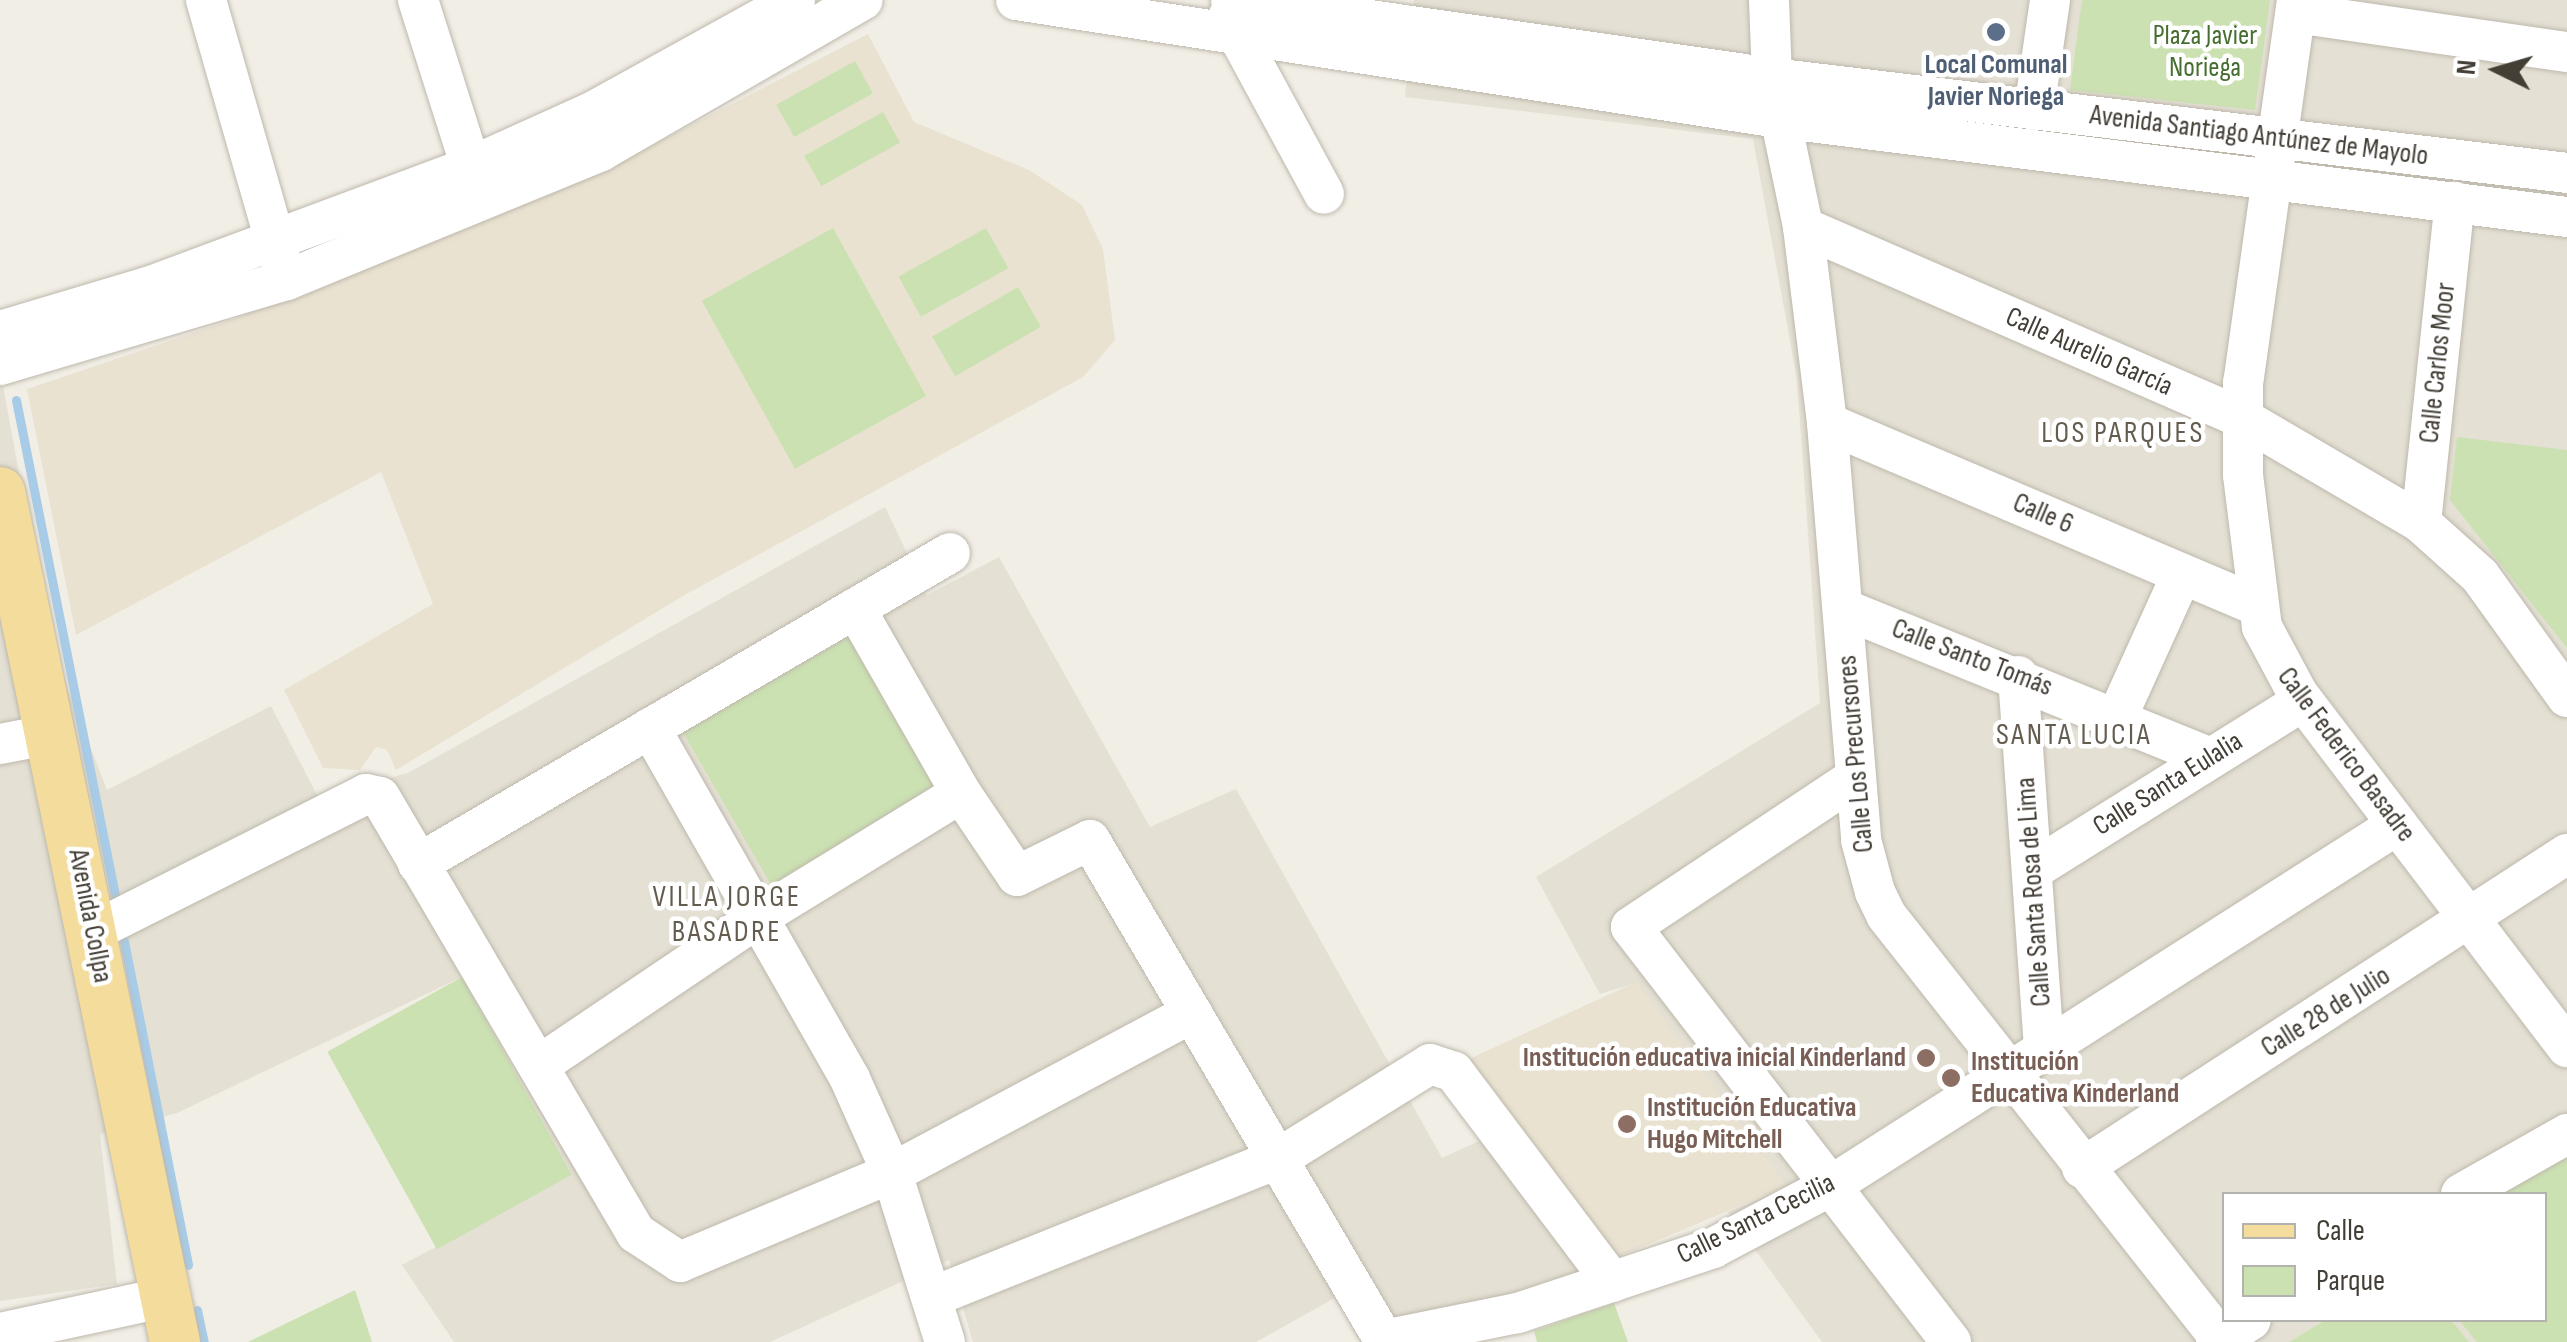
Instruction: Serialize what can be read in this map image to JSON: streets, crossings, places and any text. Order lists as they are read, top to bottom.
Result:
{
  "streets": {
    "main road": ["Avenida Collpa"],
    "street": [
      "Avenida Santiago Antúnez de Mayolo",
      "Calle Aurelio García",
      "Calle Carlos Moor",
      "Calle 6",
      "Calle Santo Tomás",
      "Calle Los Precursores",
      "Calle Federico Basadre",
      "Calle Santa Eulalia",
      "Calle Santa Rosa de Lima",
      "Calle 28 de Julio",
      "Calle Santa Cecilia"
    ]
  },
  "crossings": [
    ["Avenida Santiago Antúnez de Mayolo", "Calle Carlos Moor"],
    ["Avenida Santiago Antúnez de Mayolo", "Calle Federico Basadre"],
    ["Calle Aurelio García", "Calle Carlos Moor"],
    ["Calle Aurelio García", "Calle Los Precursores"],
    ["Calle Aurelio García", "Calle Federico Basadre"],
    ["Calle 6", "Calle Los Precursores"],
    ["Calle 6", "Calle Federico Basadre"],
    ["Calle Santo Tomás", "Calle Los Precursores"],
    ["Calle Santo Tomás", "Calle Santa Eulalia"],
    ["Calle Santo Tomás", "Calle Santa Rosa de Lima"],
    ["Calle Los Precursores", "Calle 28 de Julio"],
    ["Calle Los Precursores", "Calle Santa Cecilia"],
    ["Calle Federico Basadre", "Calle Santa Eulalia"],
    ["Calle Federico Basadre", "Calle 28 de Julio"],
    ["Calle Federico Basadre", "Calle Santa Cecilia"],
    ["Calle Santa Eulalia", "Calle Santa Rosa de Lima"],
    ["Calle Santa Rosa de Lima", "Calle Santa Cecilia"]
  ],
  "districts": ["LOS PARQUES", "SANTA LUCIA", "VILLA JORGE BASADRE"],
  "parks": ["Plaza Javier Noriega"],
  "places": [
    "Local Comunal Javier Noriega",
    "Institución educativa inicial Kinderland",
    "Institución Educativa Kinderland",
    "Institución Educativa Hugo Mitchell"
  ],
  "legend": ["Calle", "Parque"],
  "north": "left"
}
